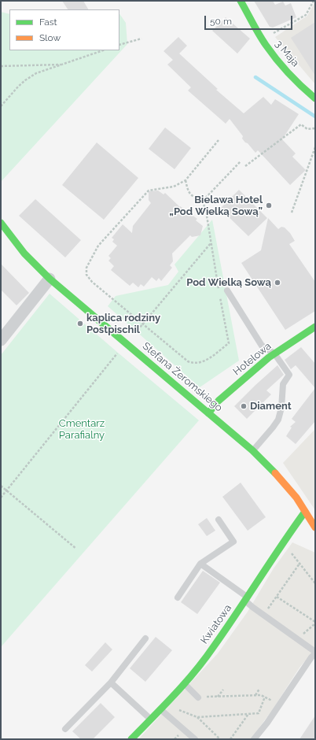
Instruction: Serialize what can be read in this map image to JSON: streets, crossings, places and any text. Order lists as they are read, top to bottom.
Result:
{
  "streets": {
    "street": [
      "3 Maja",
      "Hotelowa",
      "Stefana Żeromskiego",
      "Kwiatowa"
    ]
  },
  "crossings": [
    ["Hotelowa", "Stefana Żeromskiego"],
    ["Stefana Żeromskiego", "Kwiatowa"]
  ],
  "parks": ["Cmentarz Parafialny"],
  "places": [
    "Bielawa Hotel „Pod Wielką Sową”",
    "Pod Wielką Sową",
    "kaplica rodziny Postpischil",
    "Diament"
  ],
  "legend": ["Fast", "Slow"],
  "scale_bar": "50 m"
}
